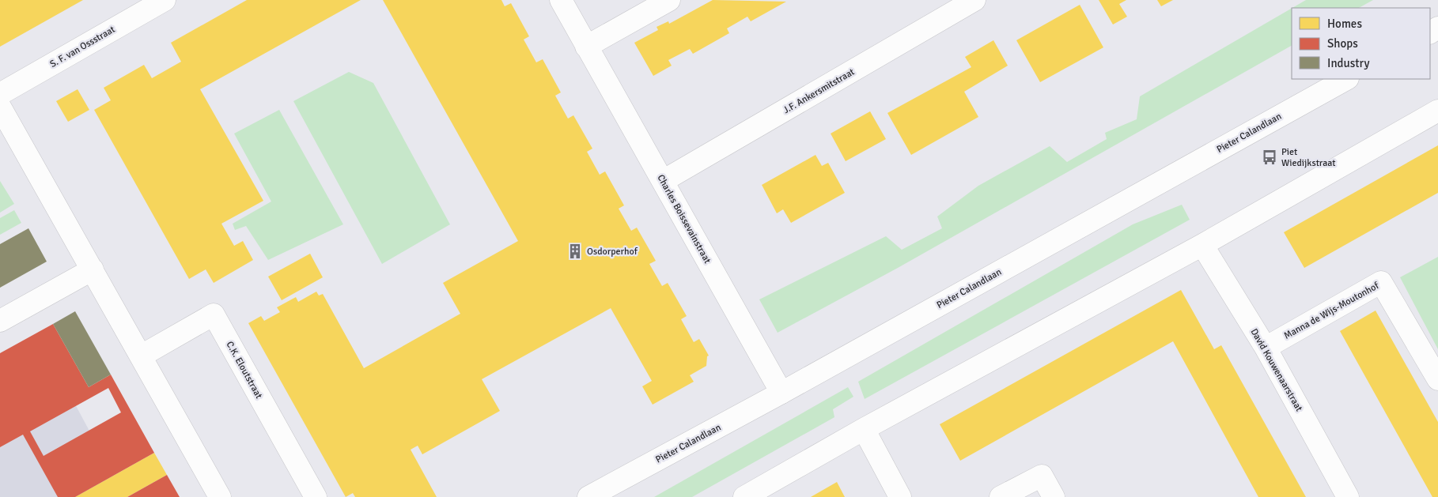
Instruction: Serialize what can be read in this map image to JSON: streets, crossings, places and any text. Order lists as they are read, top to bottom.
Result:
{
  "streets": {
    "street": [
      "S. F. van Ossstraat",
      "J.F. Ankersmitstraat",
      "Pieter Calandlaan",
      "Charles Boissevainstraat",
      "Manna de Wijs-Moutonhof",
      "C.K. Eloutstraat",
      "David Kouwenaarstraat"
    ]
  },
  "crossings": [
    ["J.F. Ankersmitstraat", "Charles Boissevainstraat"],
    ["Pieter Calandlaan", "Charles Boissevainstraat"],
    ["Manna de Wijs-Moutonhof", "David Kouwenaarstraat"]
  ],
  "places": {
    "bus stop": ["Piet Wiedijkstraat"],
    "building": ["Osdorperhof"]
  },
  "legend": ["Homes", "Shops", "Industry"]
}
